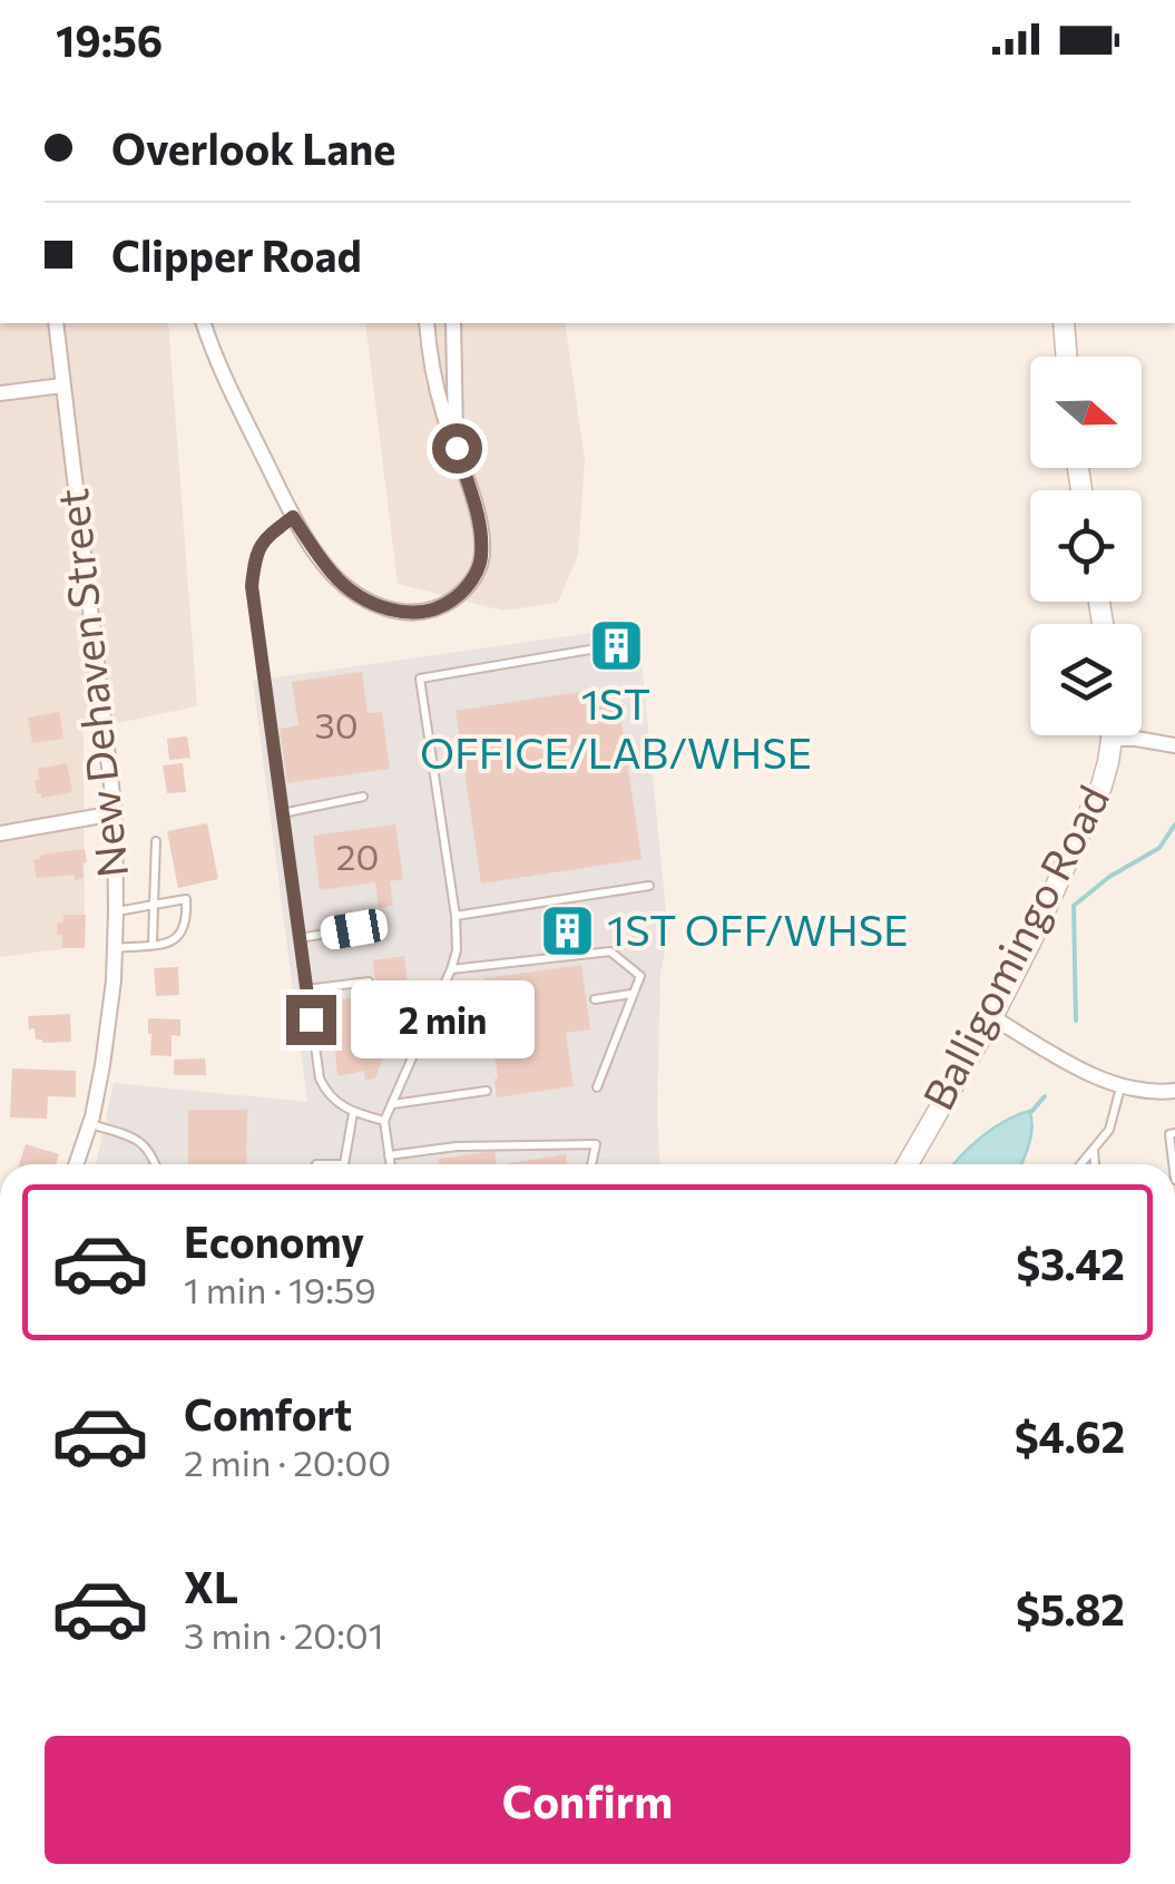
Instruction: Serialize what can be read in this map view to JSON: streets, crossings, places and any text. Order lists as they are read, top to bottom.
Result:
{
  "streets": {
    "street": ["New Dehaven Street", "Balligomingo Road"]
  },
  "places": {
    "building": ["1ST OFFICE/LAB/WHSE", "1ST OFF/WHSE"]
  },
  "house_numbers": ["30", "20"],
  "north": "right",
  "page": {
    "status": "19:56",
    "banner": ["Overlook Lane", "Clipper Road"],
    "bubble": "2 min",
    "list": [
      {
        "name": "Economy",
        "note": "1 min · 19:59",
        "value": "$3.42"
      },
      {
        "name": "Comfort",
        "note": "2 min · 20:00",
        "value": "$4.62"
      },
      {
        "name": "XL",
        "note": "3 min · 20:01",
        "value": "$5.82"
      }
    ],
    "buttons": "Confirm"
  }
}
